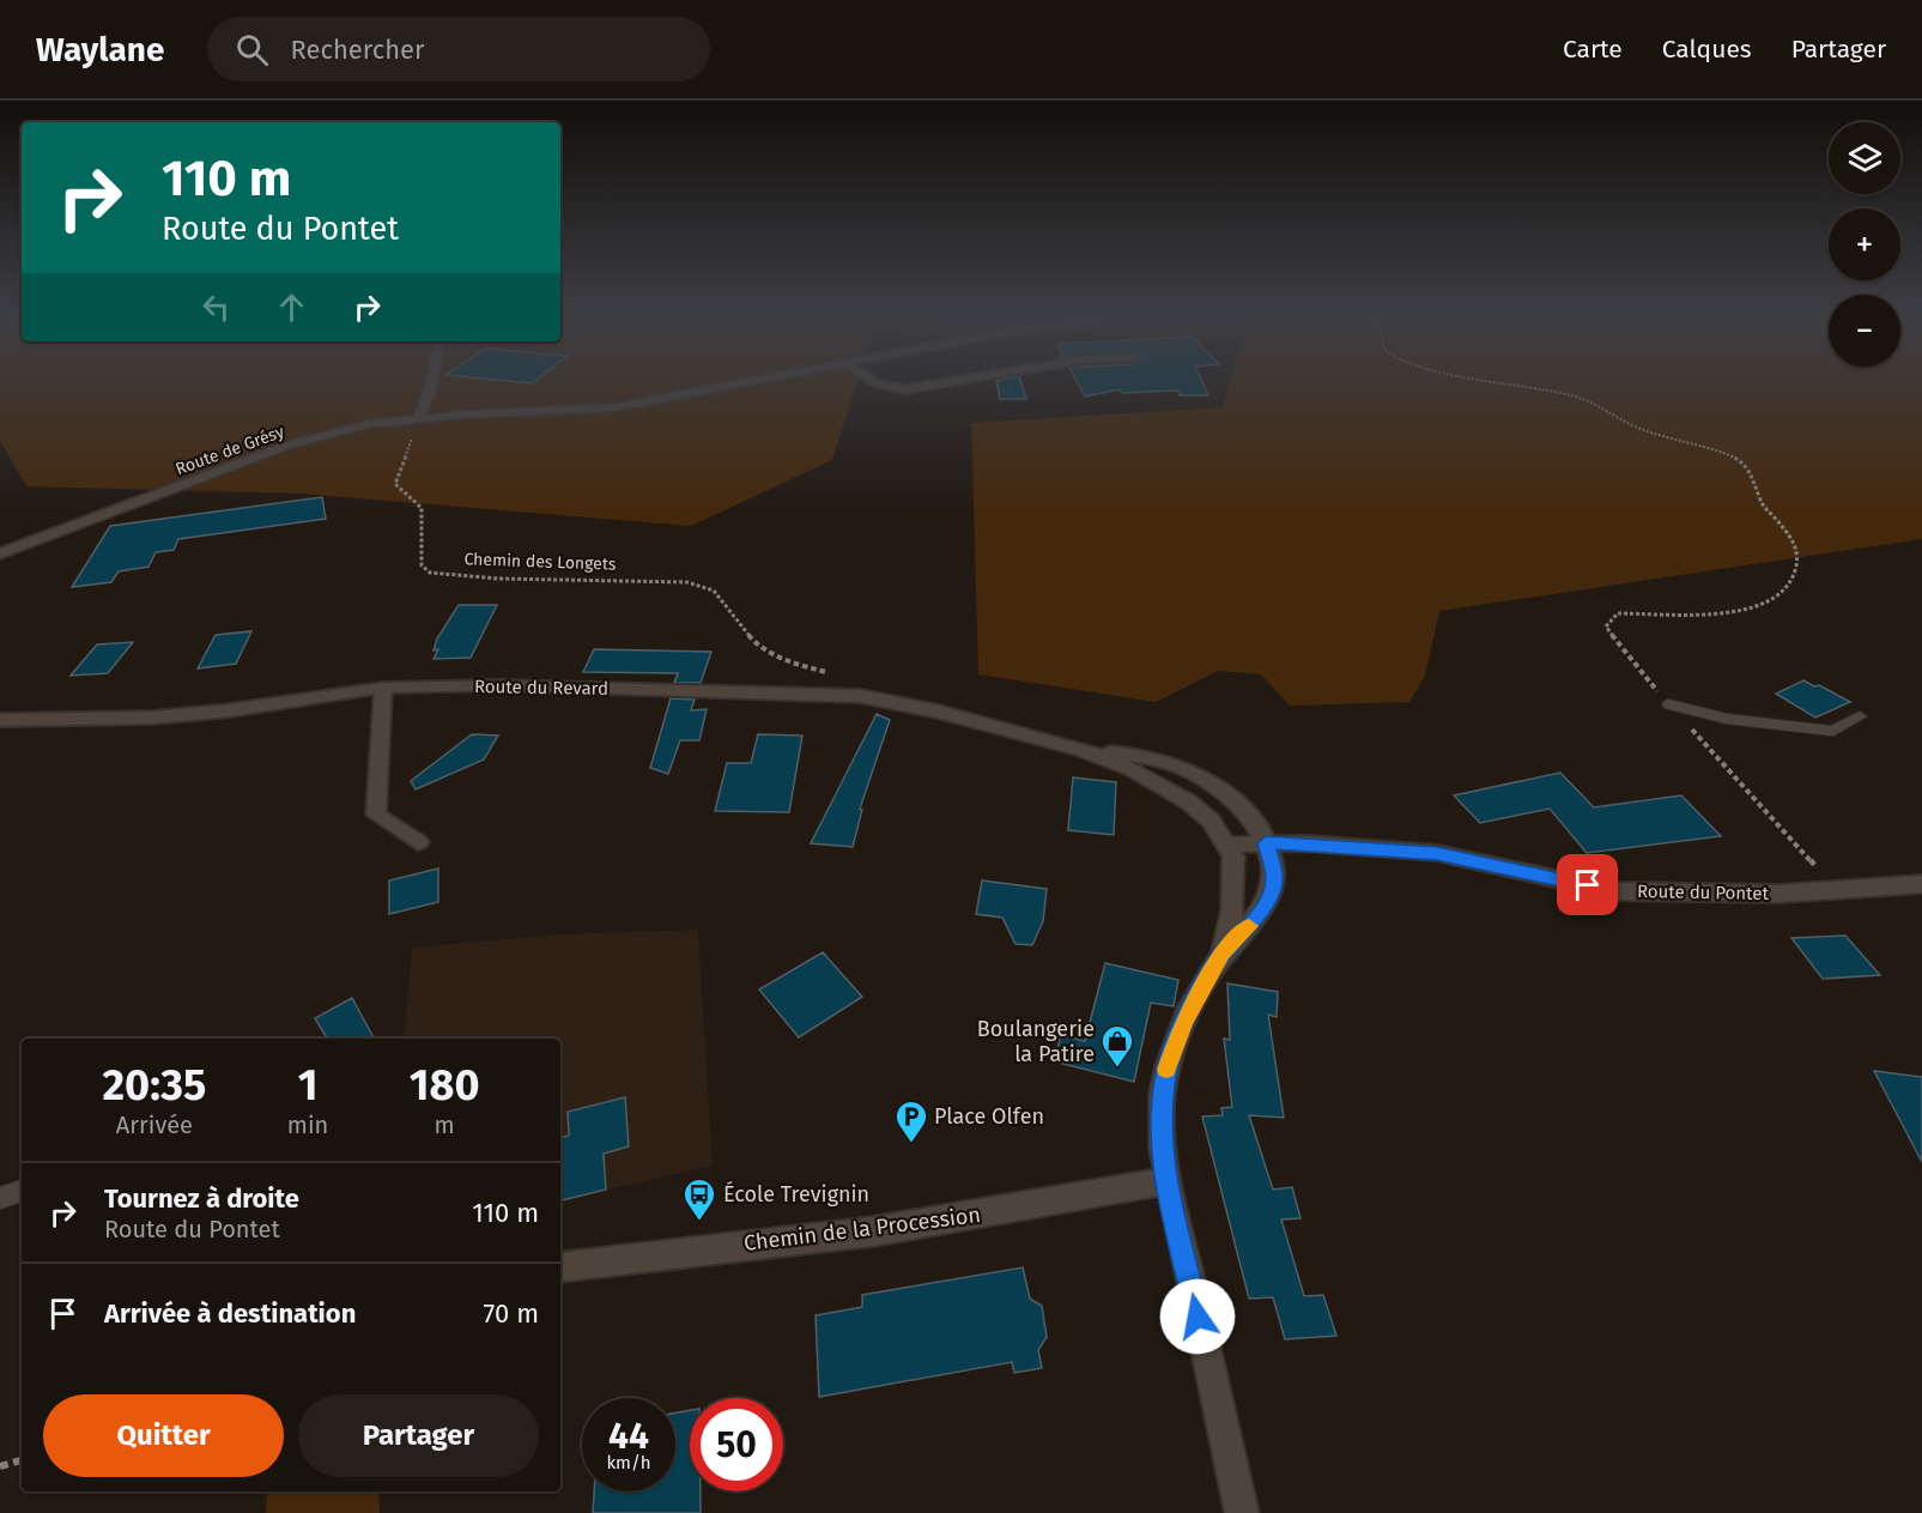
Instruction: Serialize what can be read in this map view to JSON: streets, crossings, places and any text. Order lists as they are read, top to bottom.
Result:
{
  "streets": {
    "main road": [
      "Route de Grésy",
      "Route du Revard",
      "Route du Pontet",
      "Chemin de la Procession"
    ],
    "path": ["Chemin des Longets"]
  },
  "crossings": [
    ["Route de Grésy", "Chemin des Longets"],
    ["Chemin des Longets", "Route du Revard"],
    ["Route du Revard", "Route du Pontet"],
    ["Route du Revard", "Chemin de la Procession"]
  ],
  "places": {
    "shop": ["Boulangerie la Patire"],
    "parking": ["Place Olfen"],
    "bus stop": ["École Trevignin"]
  },
  "page": {
    "header": "Waylane",
    "search": "Rechercher",
    "nav": ["Carte", "Calques", "Partager"],
    "map_buttons": ["+", "−"],
    "turn": ["110 m", "Route du Pontet"],
    "eta": [
      "20:35",
      "Arrivée",
      "1",
      "min",
      "180",
      "m"
    ],
    "list": [
      {
        "name": "Tournez à droite",
        "note": "Route du Pontet",
        "value": "110 m"
      },
      {
        "name": "Arrivée à destination",
        "value": "70 m"
      }
    ],
    "buttons": ["Quitter", "Partager"],
    "speed": "44 km/h",
    "limit": "50"
  }
}
